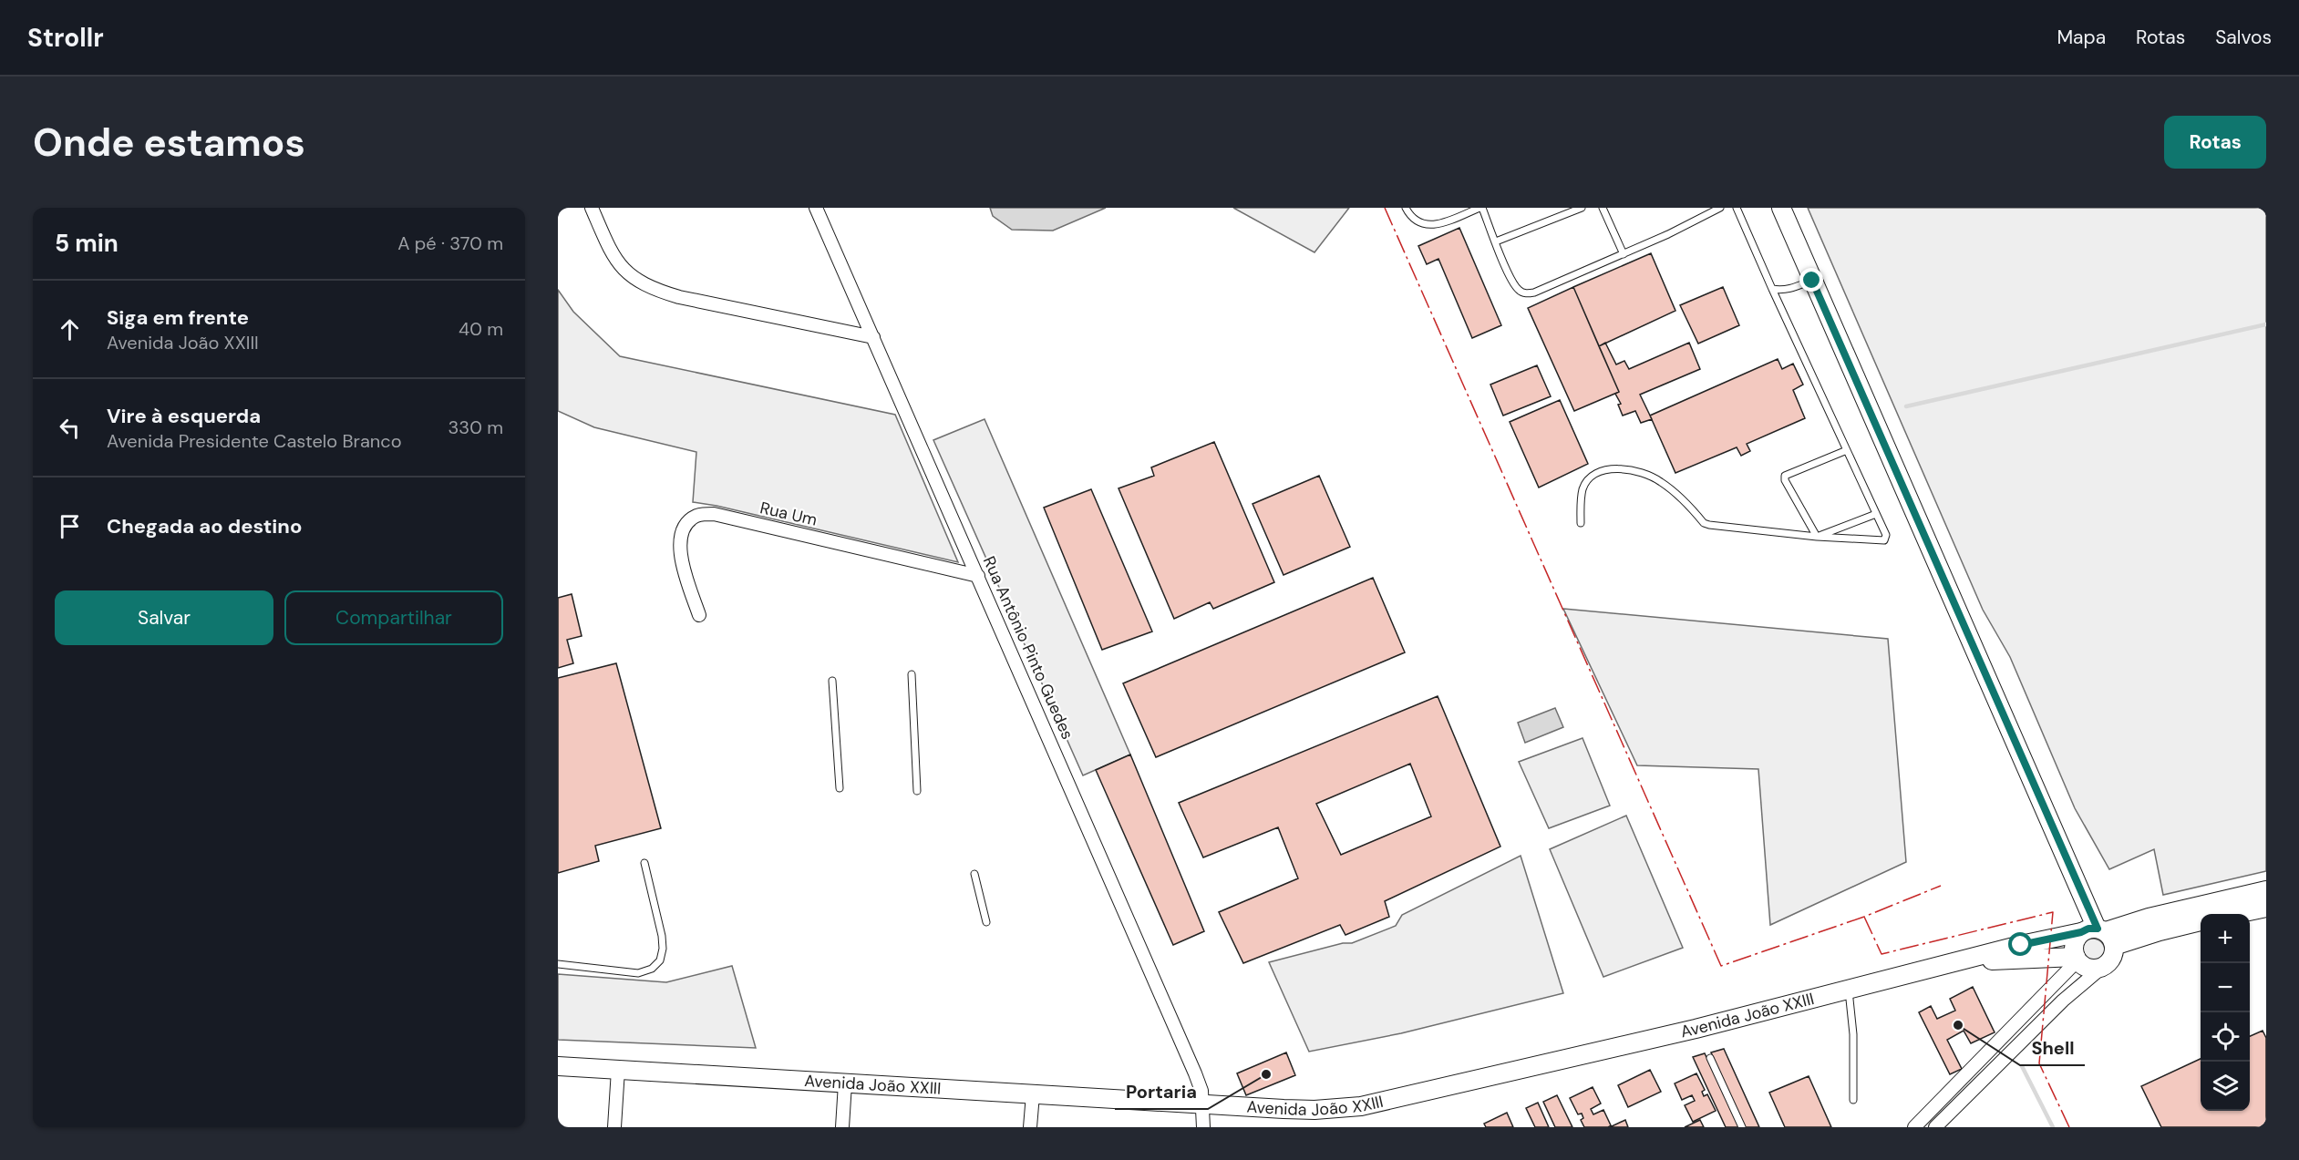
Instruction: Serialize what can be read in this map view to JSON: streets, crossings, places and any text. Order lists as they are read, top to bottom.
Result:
{
  "streets": {
    "main road": ["Avenida João XXIII"],
    "street": ["Rua Um", "Rua Antônio Pinto Guedes"]
  },
  "crossings": [
    ["Rua Um", "Rua Antônio Pinto Guedes"],
    ["Rua Antônio Pinto Guedes", "Avenida João XXIII"]
  ],
  "places": ["Shell", "Portaria"],
  "page": {
    "header": "Strollr",
    "nav": ["Mapa", "Rotas", "Salvos"],
    "buttons": [
      "Rotas",
      ["Salvar", "Compartilhar"]
    ],
    "title": "Onde estamos",
    "heading": ["5 min", "A pé · 370 m"],
    "list": [
      ["Siga em frente", "Avenida João XXIII", "40 m"],
      ["Vire à esquerda", "Avenida Presidente Castelo Branco", "330 m"],
      "Chegada ao destino"
    ],
    "map_buttons": ["+", "−"]
  }
}
